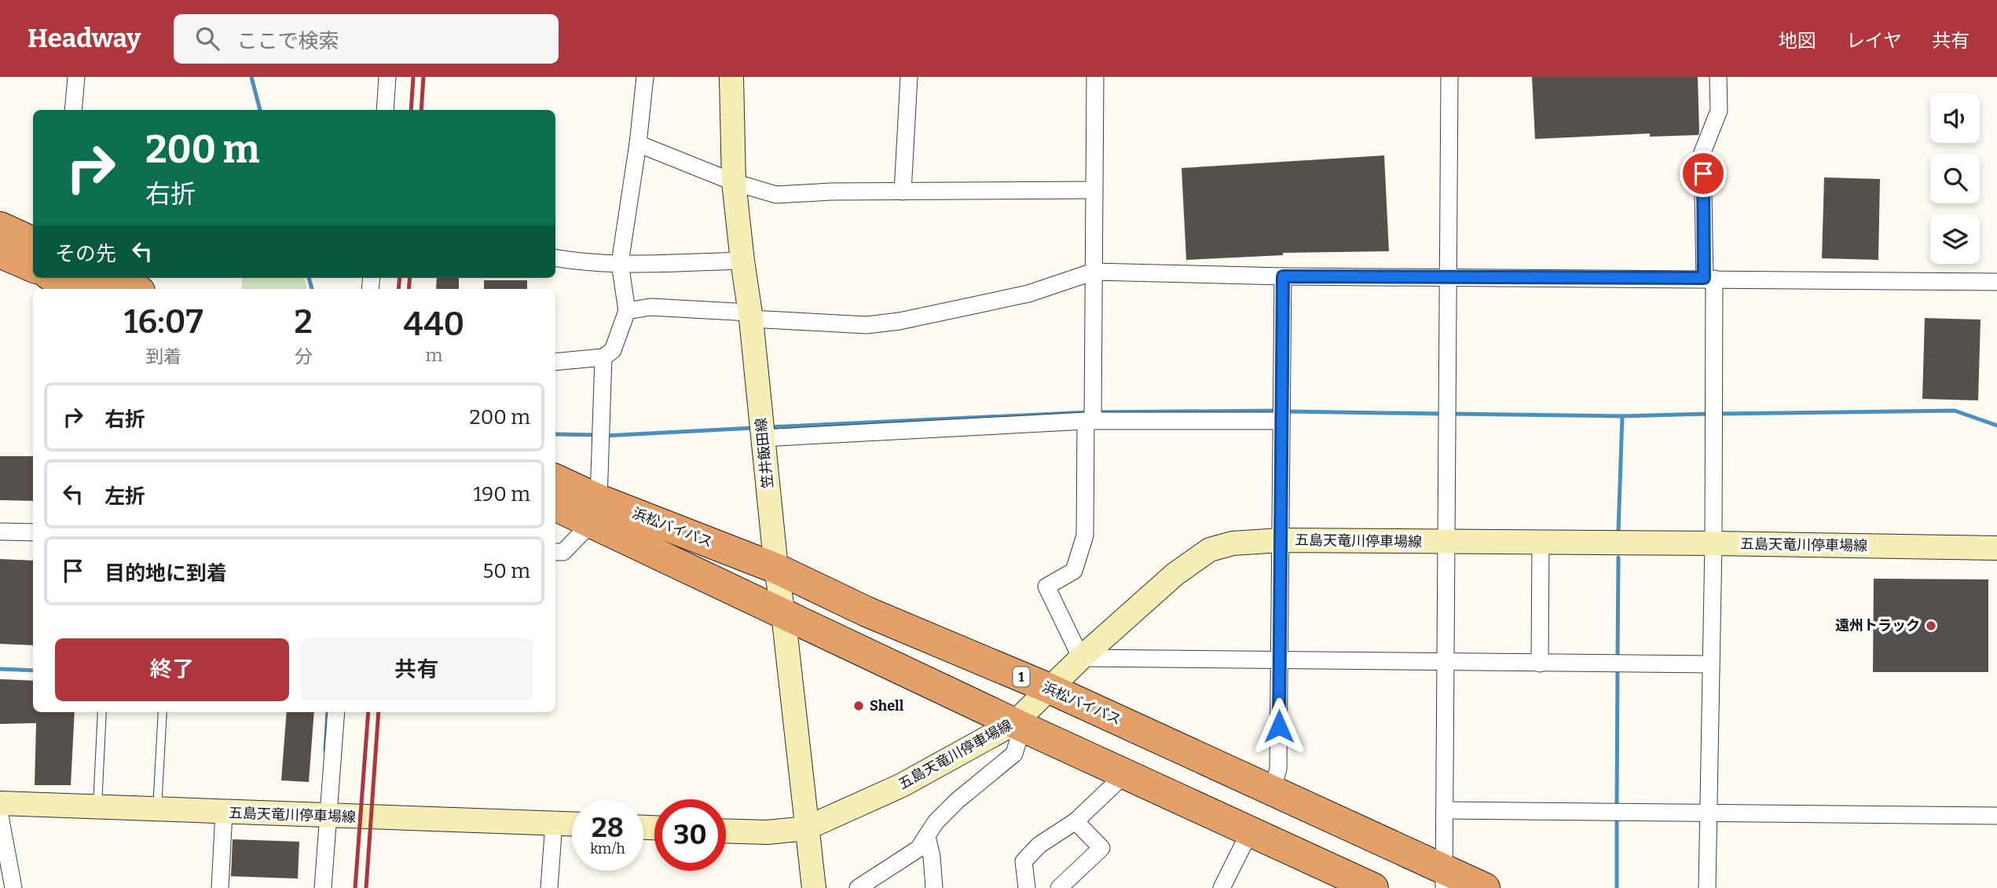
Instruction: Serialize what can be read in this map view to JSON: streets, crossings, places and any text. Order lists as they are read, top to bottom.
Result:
{
  "streets": {
    "highway": ["浜松バイパス", "1"],
    "main road": ["笠井飯田線", "五島天竜川停車場線"]
  },
  "crossings": [
    ["笠井飯田線", "浜松バイパス"],
    ["笠井飯田線", "五島天竜川停車場線"],
    ["浜松バイパス", "五島天竜川停車場線"]
  ],
  "places": ["遠州トラック", "Shell"],
  "page": {
    "header": "Headway",
    "search": "ここで検索",
    "nav": ["地図", "レイヤ", "共有"],
    "turn": ["200 m", "右折"],
    "then": "その先",
    "eta": [
      "16:07",
      "到着",
      "2",
      "分",
      "440",
      "m"
    ],
    "list": [
      {
        "name": "右折",
        "value": "200 m"
      },
      {
        "name": "左折",
        "value": "190 m"
      },
      {
        "name": "目的地に到着",
        "value": "50 m"
      }
    ],
    "buttons": ["終了", "共有"],
    "speed": "28 km/h",
    "limit": "30"
  }
}
